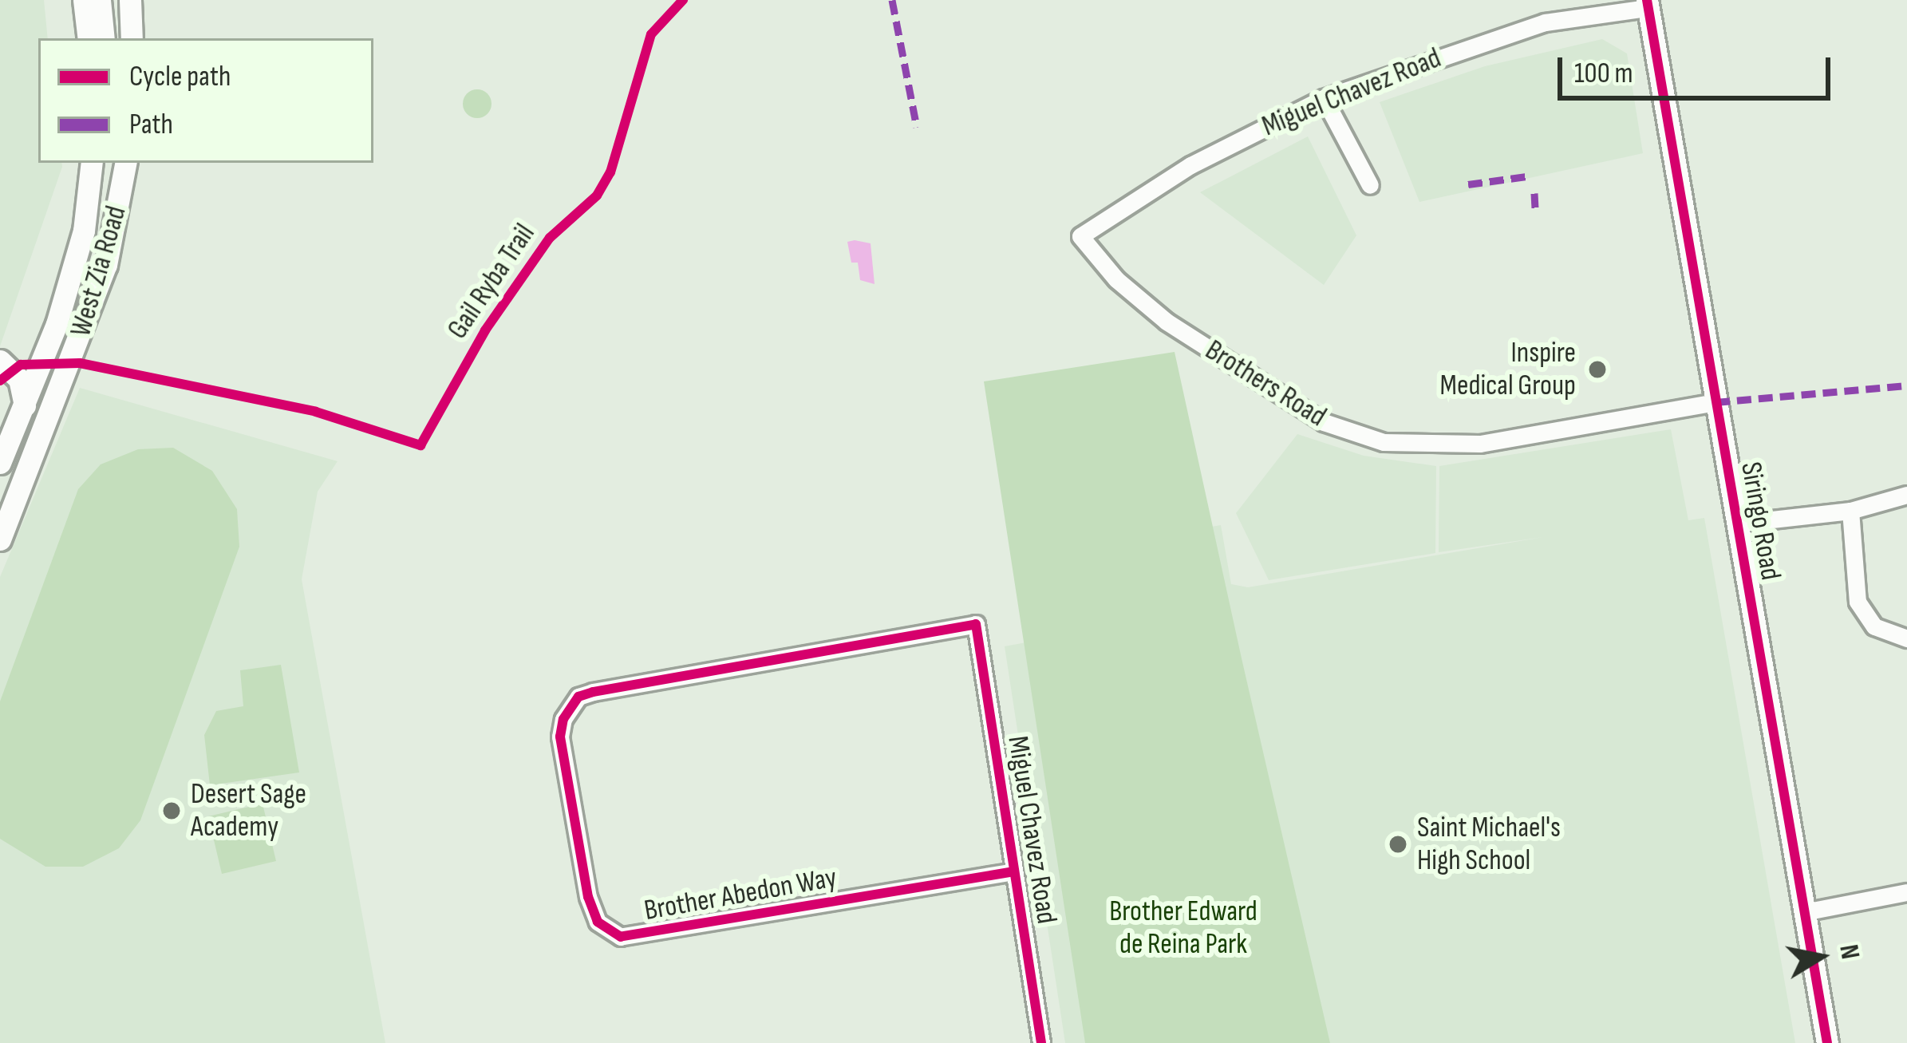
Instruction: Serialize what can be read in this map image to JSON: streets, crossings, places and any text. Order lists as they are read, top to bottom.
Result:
{
  "streets": {
    "street": [
      "Miguel Chavez Road",
      "West Zia Road",
      "Brothers Road",
      "Siringo Road",
      "Brother Abedon Way"
    ],
    "cycle path": ["Gail Ryba Trail"]
  },
  "crossings": [
    ["Miguel Chavez Road", "Brothers Road"],
    ["Miguel Chavez Road", "Siringo Road"],
    ["Miguel Chavez Road", "Brother Abedon Way"],
    ["Brothers Road", "Siringo Road"]
  ],
  "parks": ["Brother Edward de Reina Park"],
  "places": ["Inspire Medical Group", "Desert Sage Academy", "Saint Michael's High School"],
  "legend": ["Cycle path", "Path"],
  "scale_bar": "100 m",
  "north": "right"
}
